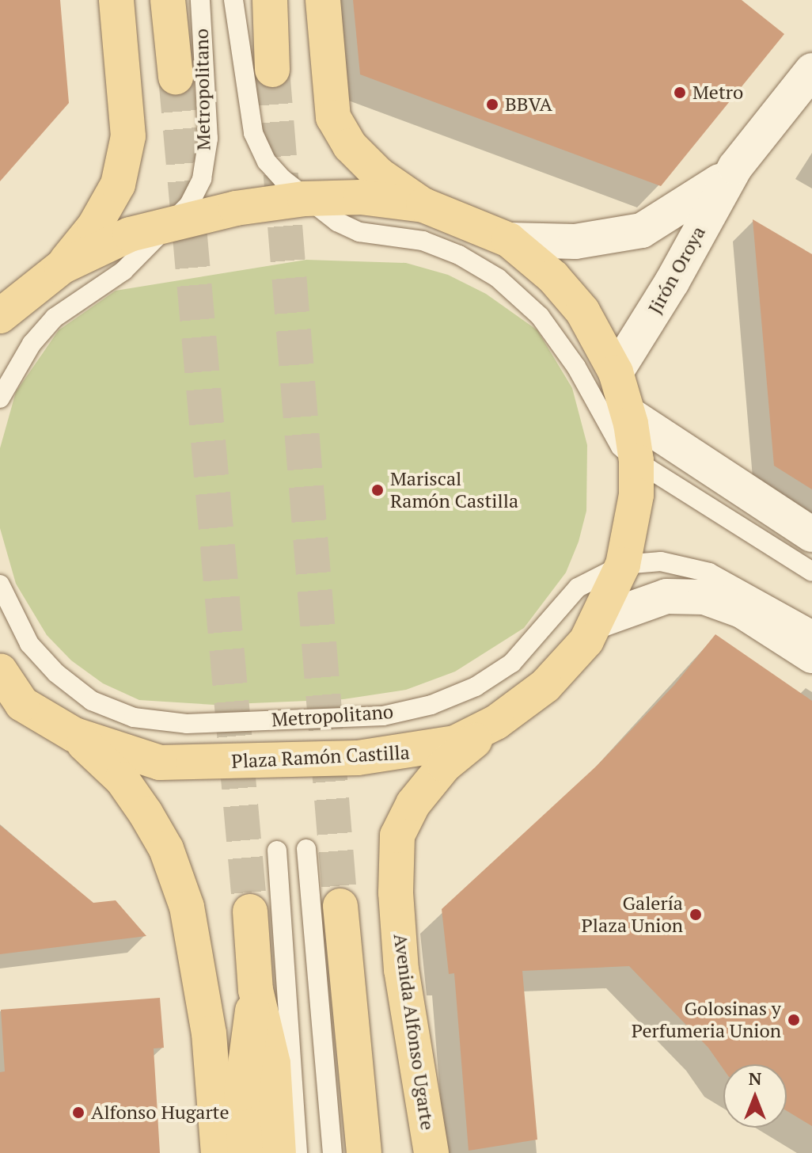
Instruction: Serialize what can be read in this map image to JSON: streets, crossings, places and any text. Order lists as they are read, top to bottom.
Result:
{
  "streets": {
    "main road": ["Plaza Ramón Castilla", "Avenida Alfonso Ugarte"],
    "street": ["Jirón Oroya"],
    "lane": ["Metropolitano"]
  },
  "crossings": [
    ["Metropolitano", "Plaza Ramón Castilla"],
    ["Jirón Oroya", "Plaza Ramón Castilla"],
    ["Plaza Ramón Castilla", "Avenida Alfonso Ugarte"]
  ],
  "places": [
    "Metro",
    "BBVA",
    "Mariscal Ramón Castilla",
    "Galería Plaza Union",
    "Golosinas y Perfumeria Union",
    "Alfonso Hugarte"
  ],
  "north": "top"
}
